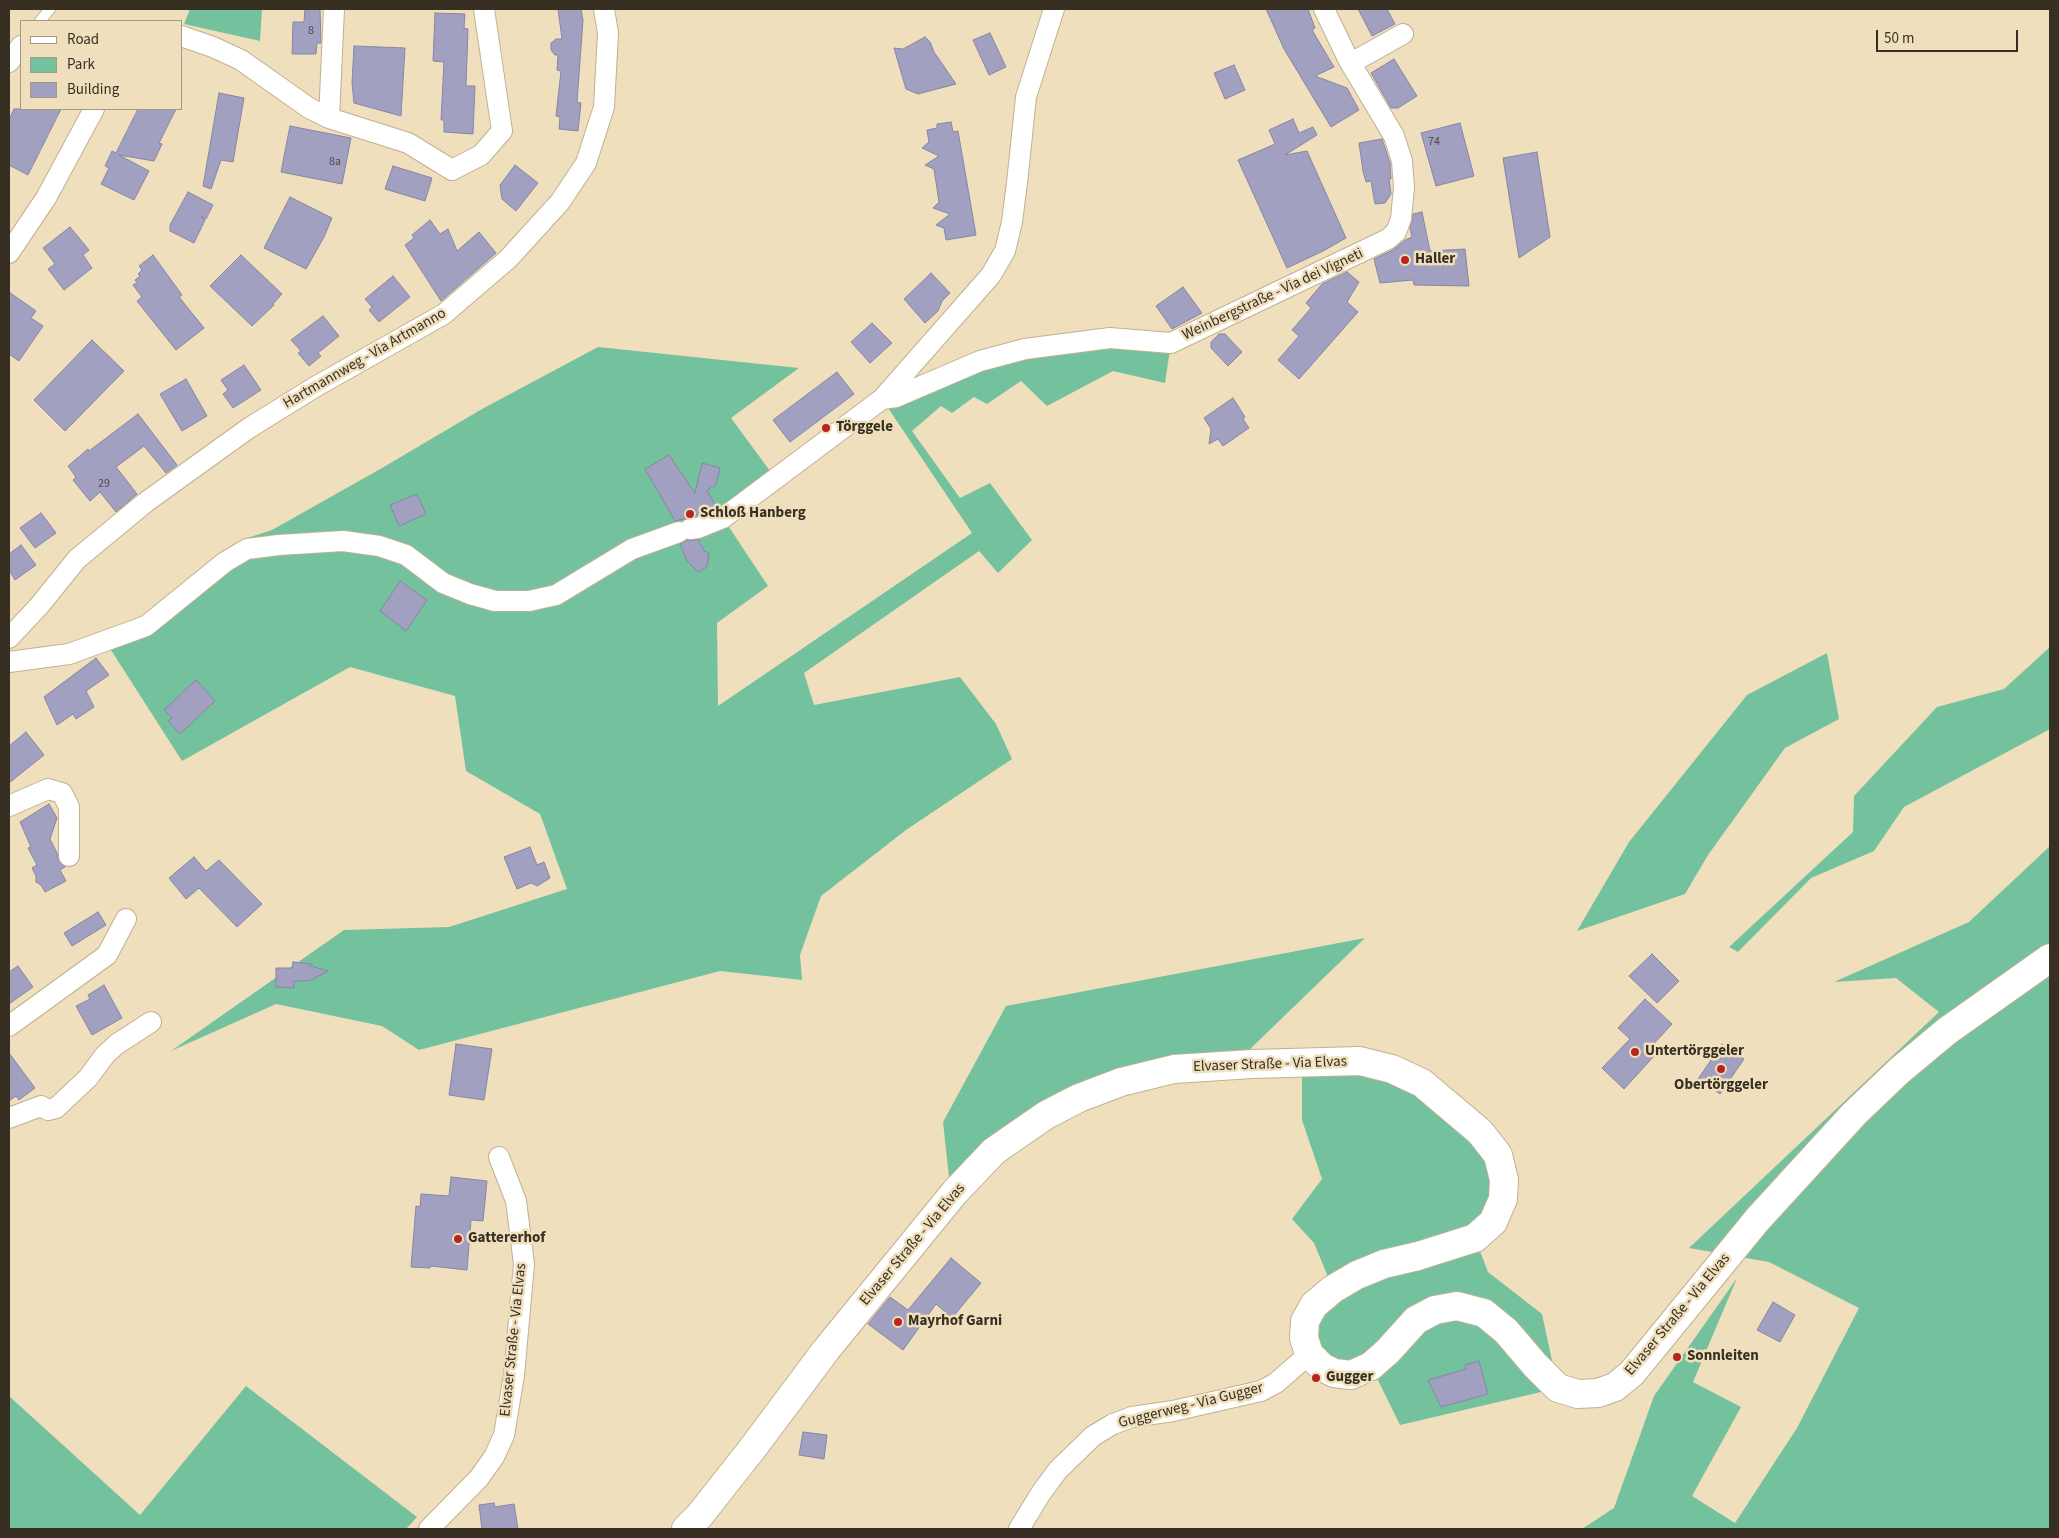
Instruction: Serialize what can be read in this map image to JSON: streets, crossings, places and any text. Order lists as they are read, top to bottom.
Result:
{
  "streets": {
    "street": [
      "Weinbergstraße - Via dei Vigneti",
      "Hartmannweg - Via Artmanno",
      "Elvaser Straße - Via Elvas",
      "Guggerweg - Via Gugger"
    ]
  },
  "crossings": [
    ["Elvaser Straße - Via Elvas", "Guggerweg - Via Gugger"]
  ],
  "places": [
    "Haller",
    "Törggele",
    "Schloß Hanberg",
    "Untertörggeler",
    "Obertörggeler",
    "Gattererhof",
    "Mayrhof Garni",
    "Sonnleiten",
    "Gugger"
  ],
  "house_numbers": [
    "8",
    "74",
    "8a",
    "29"
  ],
  "legend": ["Road", "Park", "Building"],
  "scale_bar": "50 m"
}
